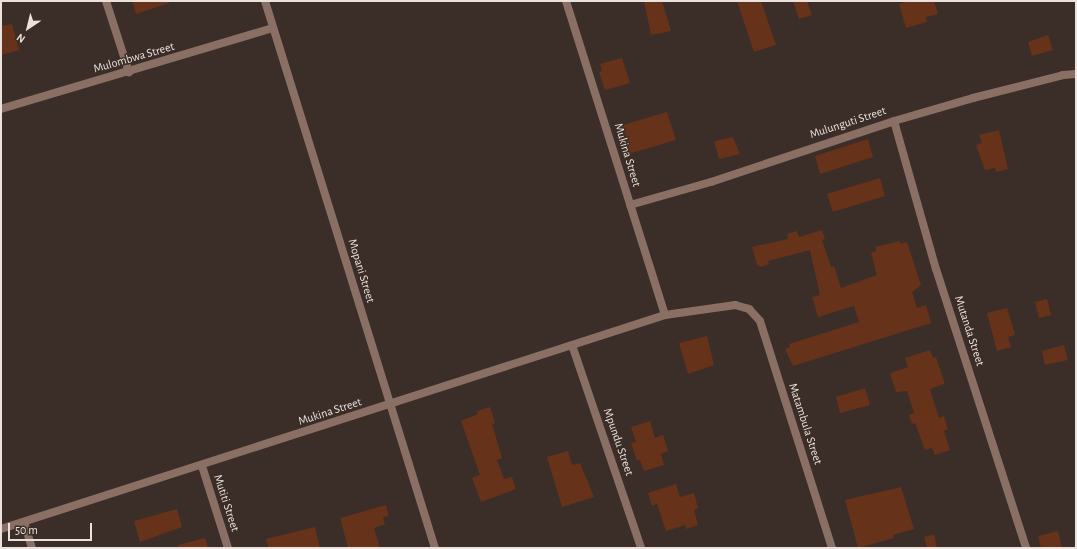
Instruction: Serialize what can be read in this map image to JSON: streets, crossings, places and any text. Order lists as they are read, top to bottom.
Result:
{
  "streets": {
    "street": [
      "Mulombwa Street",
      "Mulunguti Street",
      "Mukina Street",
      "Mopani Street",
      "Mutanda Street",
      "Matambula Street",
      "Mpundu Street",
      "Mutiti Street"
    ]
  },
  "crossings": [
    ["Mulombwa Street", "Mopani Street"],
    ["Mulunguti Street", "Mukina Street"],
    ["Mulunguti Street", "Mutanda Street"],
    ["Mukina Street", "Mopani Street"],
    ["Mukina Street", "Matambula Street"],
    ["Mukina Street", "Mpundu Street"],
    ["Mukina Street", "Mutiti Street"]
  ],
  "scale_bar": "50 m",
  "north": "bottom left"
}
